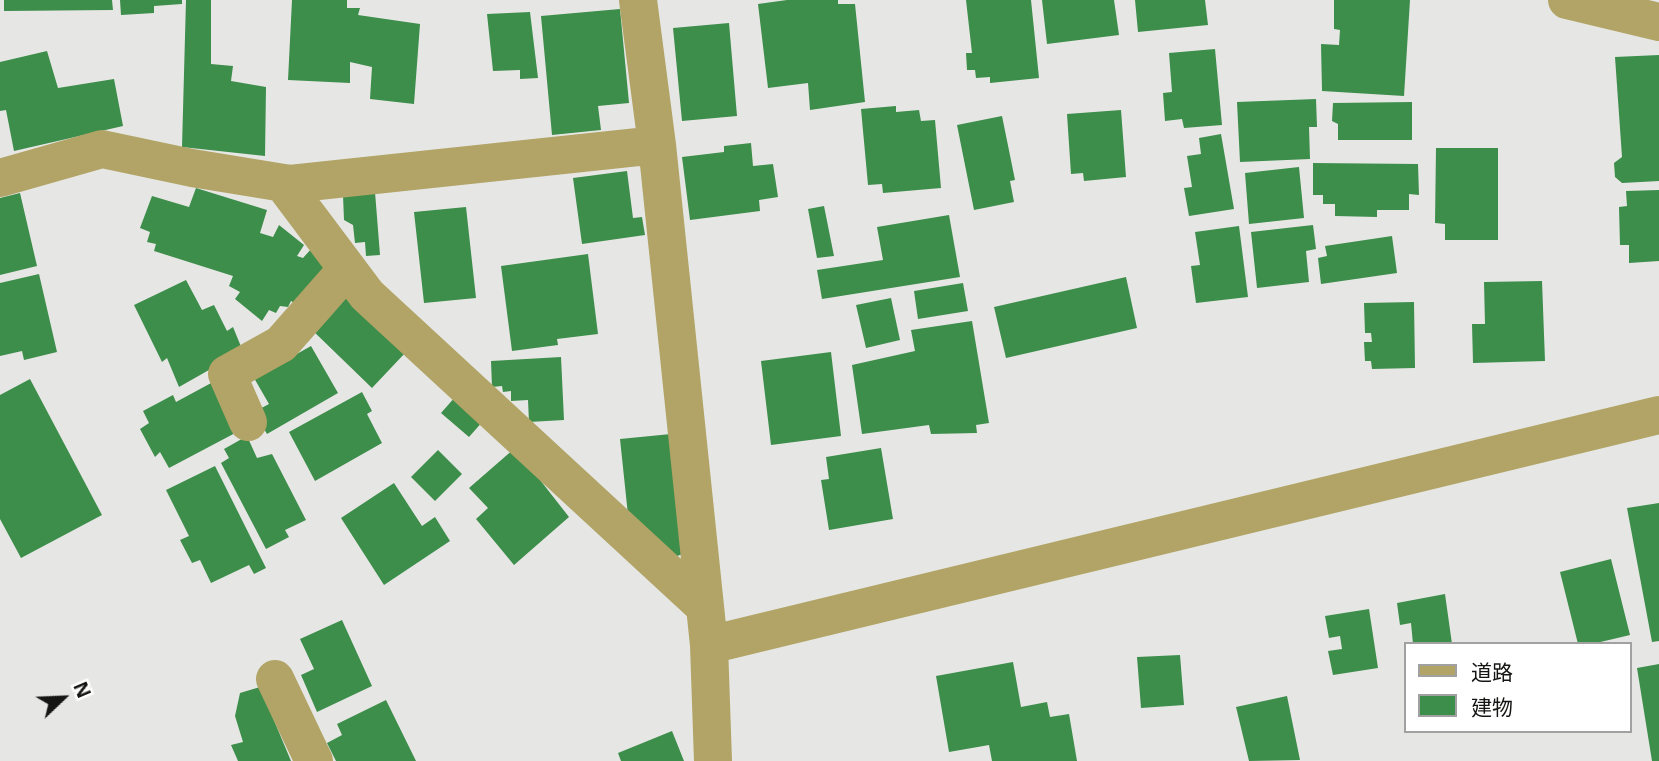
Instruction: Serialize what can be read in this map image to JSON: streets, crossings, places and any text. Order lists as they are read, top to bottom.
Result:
{
  "legend": ["道路", "建物"],
  "north": "top right"
}
